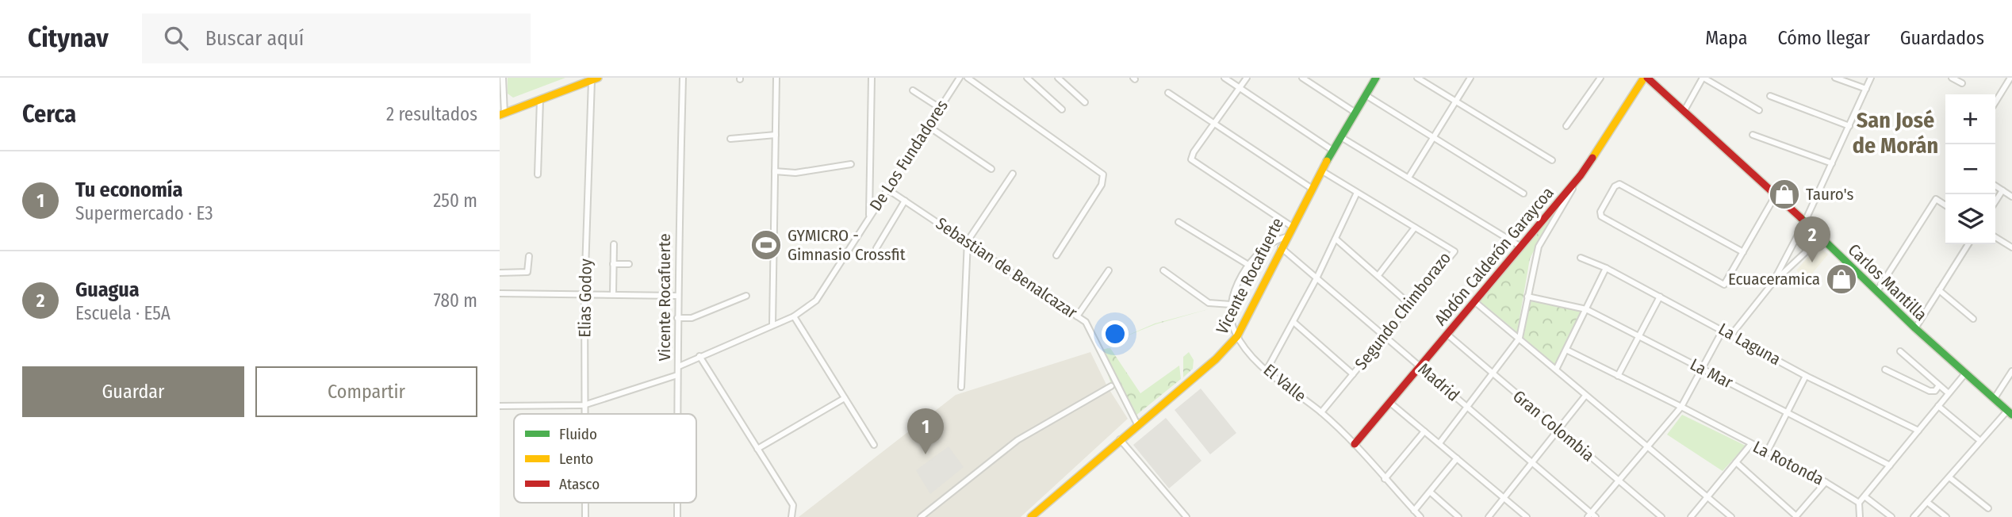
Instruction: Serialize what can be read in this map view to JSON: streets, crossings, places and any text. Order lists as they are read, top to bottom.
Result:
{
  "streets": {
    "street": [
      "De Los Fundadores",
      "Abdón Calderón Garaycoa",
      "Sebastian de Benalcazar",
      "Vicente Rocafuerte",
      "Carlos Mantilla",
      "Elias Godoy",
      "Segundo Chimborazo",
      "La Laguna",
      "La Mar",
      "Madrid",
      "El Valle",
      "Gran Colombia",
      "La Rotonda"
    ]
  },
  "crossings": [
    ["De Los Fundadores", "Sebastian de Benalcazar"],
    ["De Los Fundadores", "Vicente Rocafuerte"],
    ["Abdón Calderón Garaycoa", "Carlos Mantilla"],
    ["Abdón Calderón Garaycoa", "Madrid"],
    ["Abdón Calderón Garaycoa", "El Valle"],
    ["Abdón Calderón Garaycoa", "Gran Colombia"],
    ["Sebastian de Benalcazar", "Vicente Rocafuerte"],
    ["Vicente Rocafuerte", "Segundo Chimborazo"],
    ["Vicente Rocafuerte", "Madrid"],
    ["Vicente Rocafuerte", "El Valle"],
    ["Segundo Chimborazo", "Madrid"],
    ["Segundo Chimborazo", "El Valle"]
  ],
  "districts": ["San José de Morán"],
  "places": {
    "shop": ["Tauro's", "Ecuaceramica"],
    "sports": ["GYMICRO - Gimnasio Crossfit"]
  },
  "legend": ["Fluido", "Lento", "Atasco"],
  "page": {
    "header": "Citynav",
    "search": "Buscar aquí",
    "nav": ["Mapa", "Cómo llegar", "Guardados"],
    "heading": ["Cerca", "2 resultados"],
    "map_buttons": ["+", "−"],
    "list": [
      {
        "mark": "1",
        "name": "Tu economía",
        "note": "Supermercado · E3",
        "value": "250 m"
      },
      {
        "mark": "2",
        "name": "Guagua",
        "note": "Escuela · E5A",
        "value": "780 m"
      }
    ],
    "pins": ["2", "1"],
    "buttons": ["Guardar", "Compartir"]
  }
}
